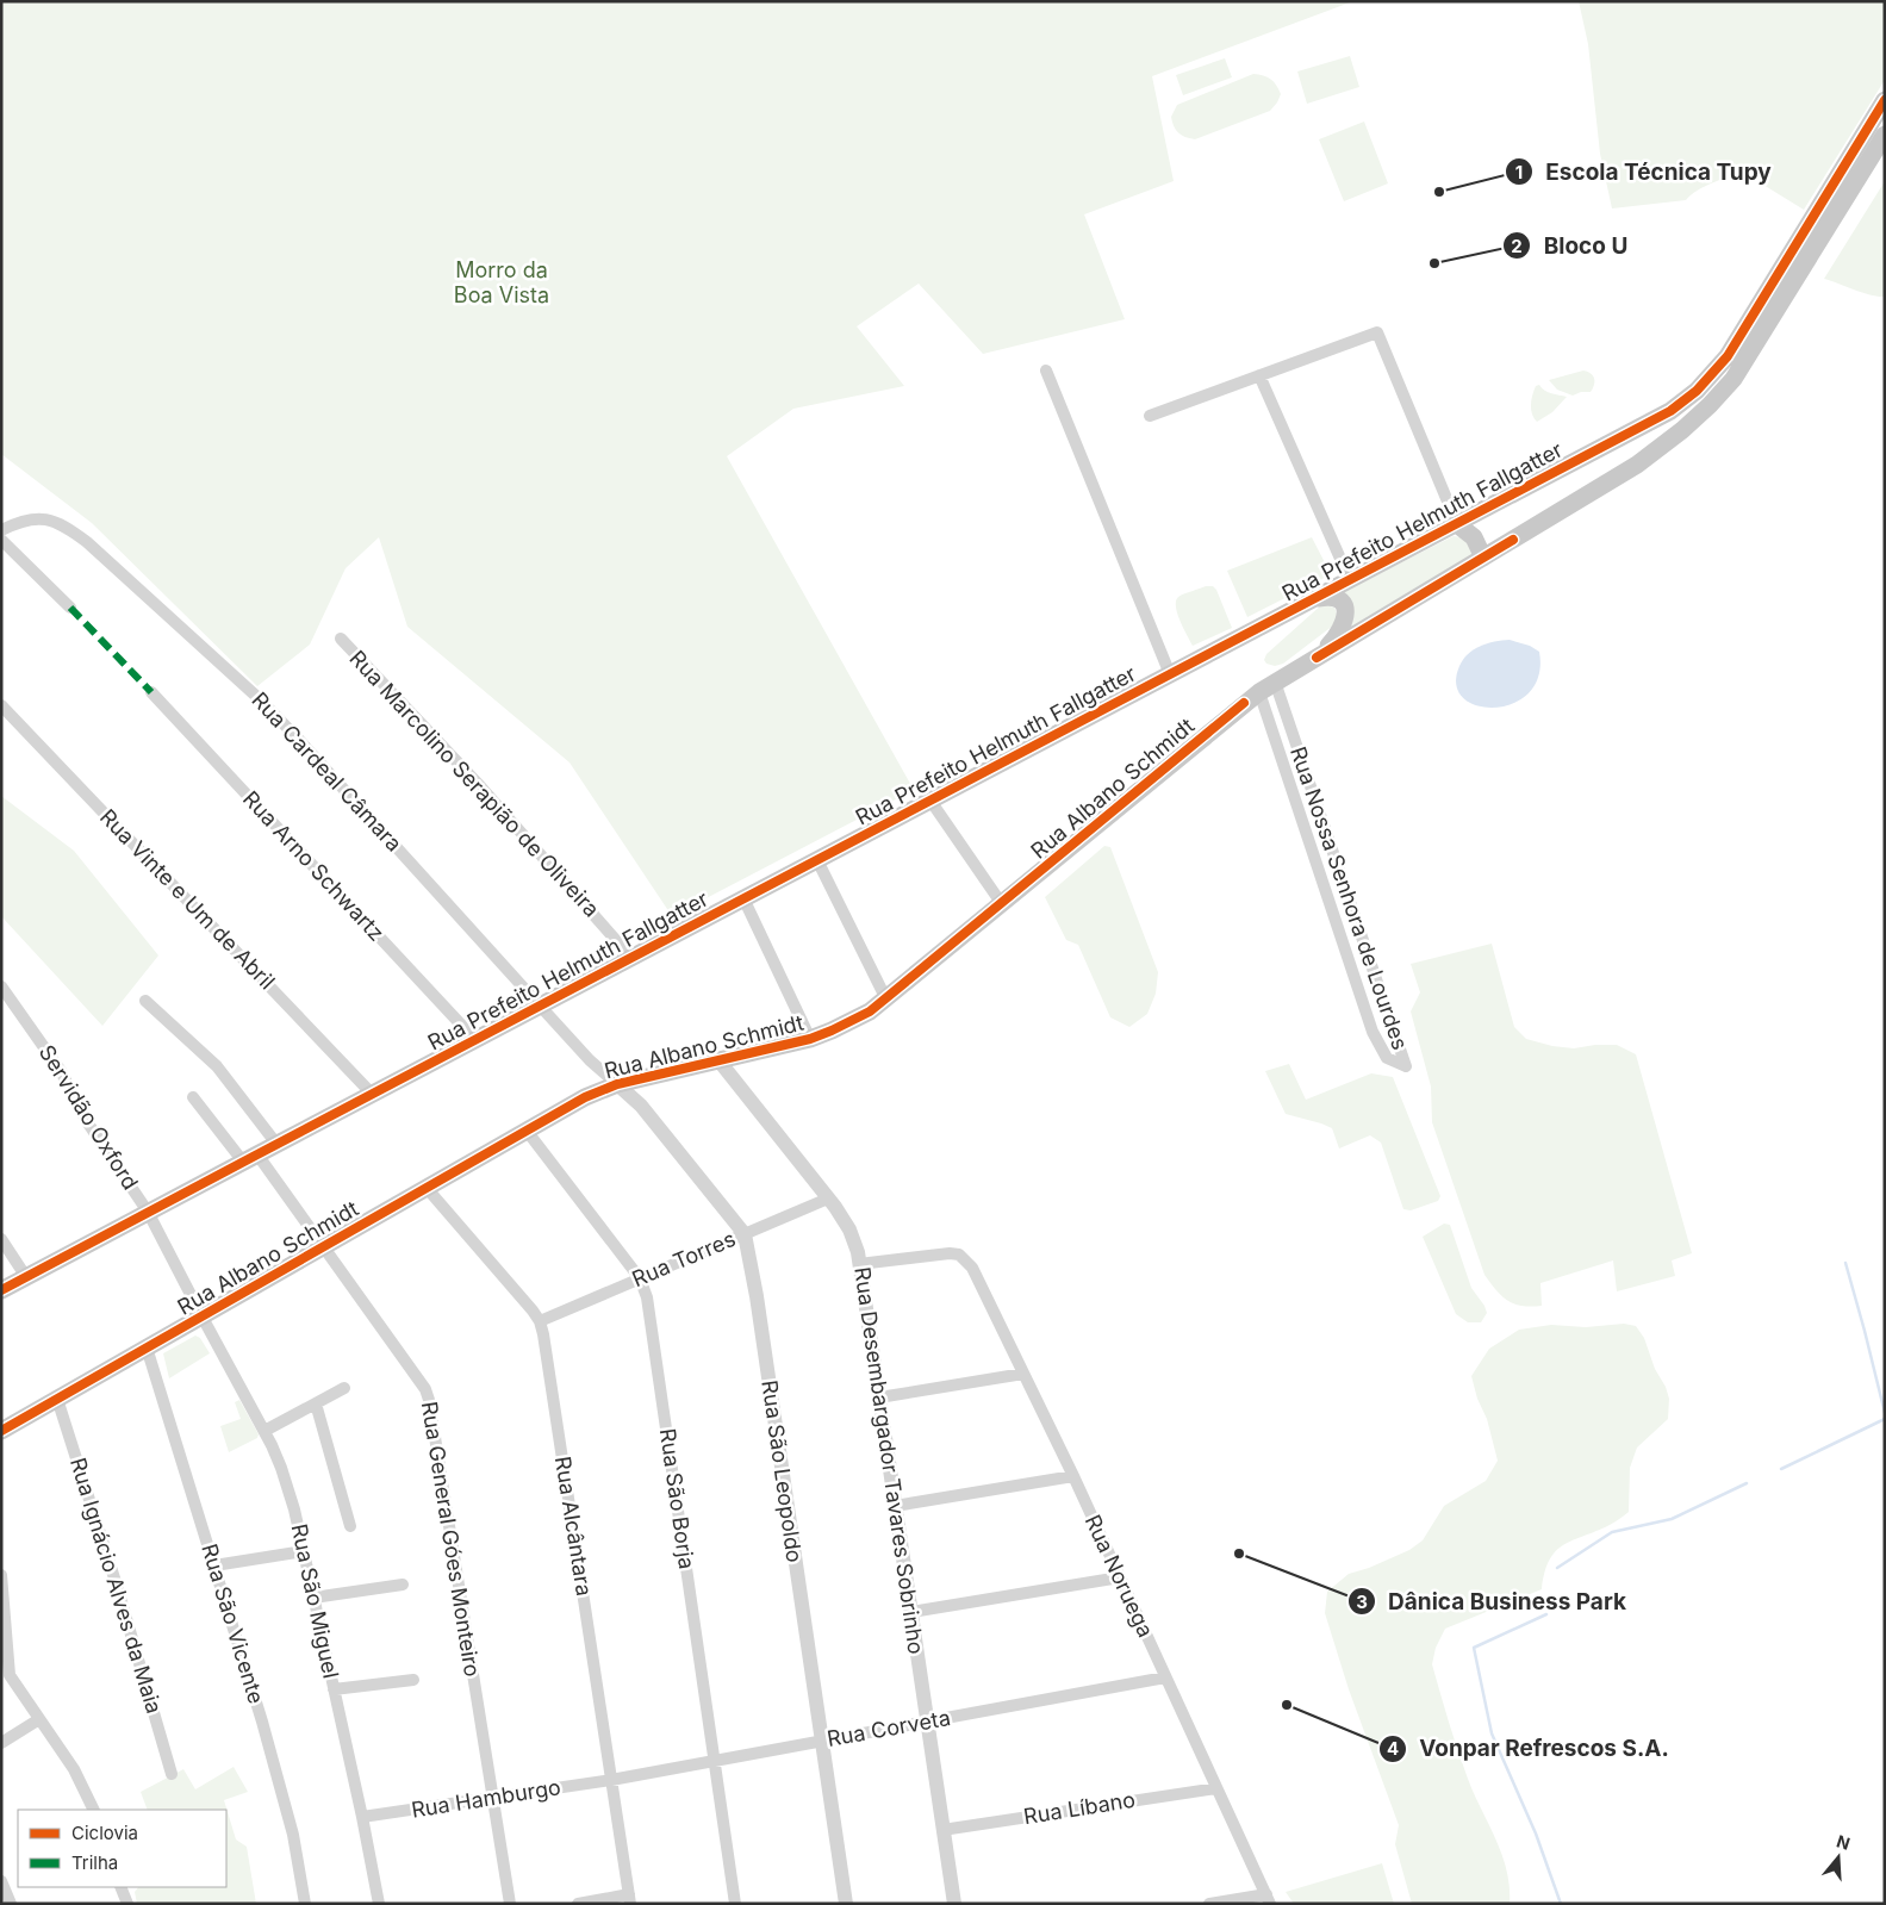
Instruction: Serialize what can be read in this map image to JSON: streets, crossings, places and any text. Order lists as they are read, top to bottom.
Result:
{
  "streets": {
    "main road": ["Rua Prefeito Helmuth Fallgatter", "Rua Albano Schmidt"],
    "street": [
      "Rua Cardeal Câmara",
      "Rua Marcolino Serapião de Oliveira",
      "Rua Arno Schwartz",
      "Rua Nossa Senhora de Lourdes",
      "Rua Vinte e Um de Abril",
      "Servidão Oxford",
      "Rua Torres",
      "Rua Desembargador Tavares Sobrinho",
      "Rua São Leopoldo",
      "Rua São Borja",
      "Rua Alcântara",
      "Rua General Góes Monteiro",
      "Rua Noruega",
      "Rua Ignácio Alves da Maia",
      "Rua São Miguel",
      "Rua São Vicente",
      "Rua Corveta",
      "Rua Hamburgo",
      "Rua Líbano"
    ]
  },
  "crossings": [
    ["Rua Prefeito Helmuth Fallgatter", "Rua Cardeal Câmara"],
    ["Rua Prefeito Helmuth Fallgatter", "Rua Marcolino Serapião de Oliveira"],
    ["Rua Prefeito Helmuth Fallgatter", "Rua Arno Schwartz"],
    ["Rua Prefeito Helmuth Fallgatter", "Rua Vinte e Um de Abril"],
    ["Rua Prefeito Helmuth Fallgatter", "Servidão Oxford"],
    ["Rua Prefeito Helmuth Fallgatter", "Rua General Góes Monteiro"],
    ["Rua Cardeal Câmara", "Rua Albano Schmidt"],
    ["Rua Cardeal Câmara", "Rua São Leopoldo"],
    ["Rua Albano Schmidt", "Rua Nossa Senhora de Lourdes"],
    ["Rua Albano Schmidt", "Servidão Oxford"],
    ["Rua Albano Schmidt", "Rua Desembargador Tavares Sobrinho"],
    ["Rua Albano Schmidt", "Rua São Leopoldo"],
    ["Rua Albano Schmidt", "Rua São Borja"],
    ["Rua Albano Schmidt", "Rua Alcântara"],
    ["Rua Albano Schmidt", "Rua General Góes Monteiro"],
    ["Rua Albano Schmidt", "Rua Ignácio Alves da Maia"],
    ["Rua Albano Schmidt", "Rua São Miguel"],
    ["Rua Albano Schmidt", "Rua São Vicente"],
    ["Servidão Oxford", "Rua São Miguel"],
    ["Rua Torres", "Rua Desembargador Tavares Sobrinho"],
    ["Rua Torres", "Rua São Leopoldo"],
    ["Rua Torres", "Rua São Borja"],
    ["Rua Torres", "Rua Alcântara"],
    ["Rua Desembargador Tavares Sobrinho", "Rua Noruega"],
    ["Rua Desembargador Tavares Sobrinho", "Rua Corveta"],
    ["Rua Desembargador Tavares Sobrinho", "Rua Líbano"],
    ["Rua São Leopoldo", "Rua Corveta"],
    ["Rua São Borja", "Rua Corveta"],
    ["Rua Alcântara", "Rua Corveta"],
    ["Rua Alcântara", "Rua Hamburgo"],
    ["Rua General Góes Monteiro", "Rua Hamburgo"],
    ["Rua Noruega", "Rua Corveta"],
    ["Rua Noruega", "Rua Líbano"],
    ["Rua São Miguel", "Rua Hamburgo"],
    ["Rua Corveta", "Rua Hamburgo"]
  ],
  "parks": ["Morro da Boa Vista"],
  "places": [
    "Escola Técnica Tupy",
    "Bloco U",
    "Dânica Business Park",
    "Vonpar Refrescos S.A."
  ],
  "legend": ["Ciclovia", "Trilha"],
  "north": "top"
}
